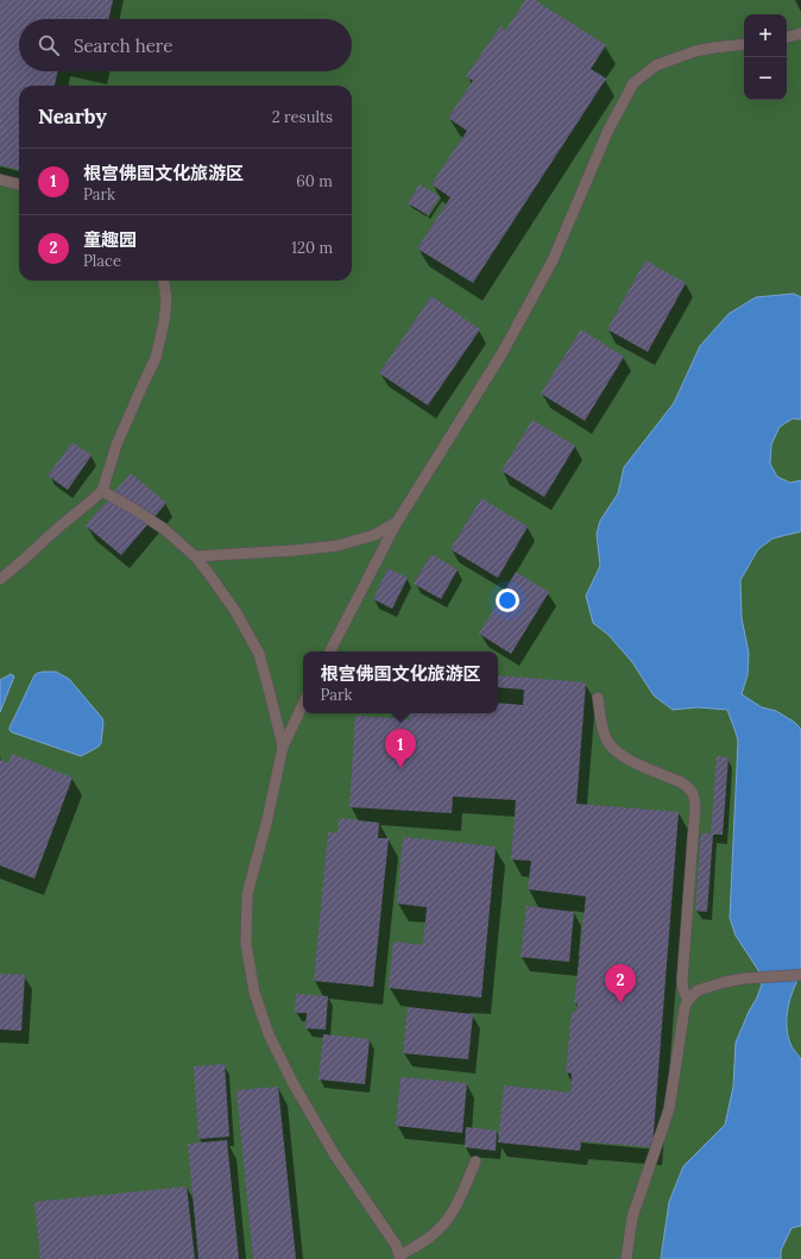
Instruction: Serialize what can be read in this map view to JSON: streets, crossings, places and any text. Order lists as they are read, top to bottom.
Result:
{
  "page": {
    "map_buttons": ["+", "−"],
    "search": "Search here",
    "heading": ["Nearby", "2 results"],
    "list": [
      {
        "mark": "1",
        "name": "根宫佛国文化旅游区",
        "note": "Park",
        "value": "60 m"
      },
      {
        "mark": "2",
        "name": "童趣园",
        "note": "Place",
        "value": "120 m"
      }
    ],
    "popup": ["根宫佛国文化旅游区", "Park"],
    "pins": ["1", "2"]
  }
}
